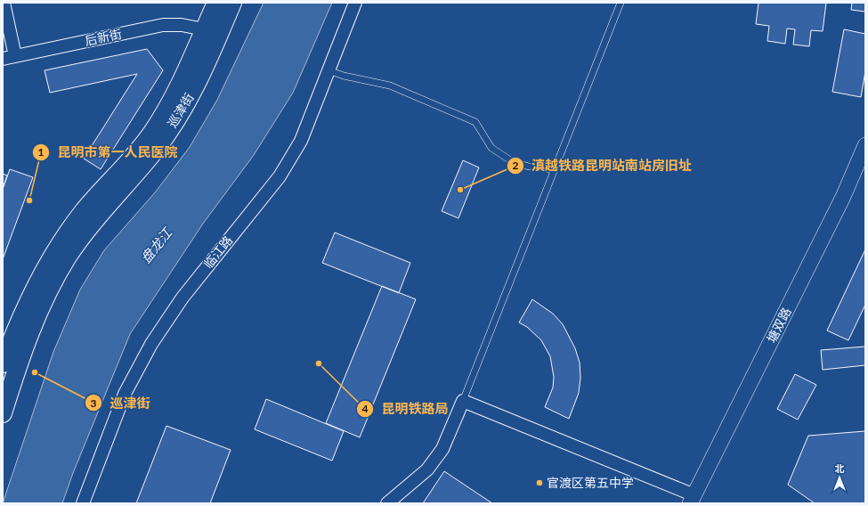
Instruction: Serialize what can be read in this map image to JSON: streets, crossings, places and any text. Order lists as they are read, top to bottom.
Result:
{
  "streets": {
    "main road": ["巡津街"],
    "street": ["后新街", "临江路", "塘双路"]
  },
  "crossings": [
    ["后新街", "巡津街"]
  ],
  "water": ["盘龙江"],
  "places": [
    "滇越铁路昆明站南站房旧址",
    "昆明市第一人民医院",
    "昆明铁路局",
    "巡津街",
    "官渡区第五中学"
  ],
  "north": "top"
}
